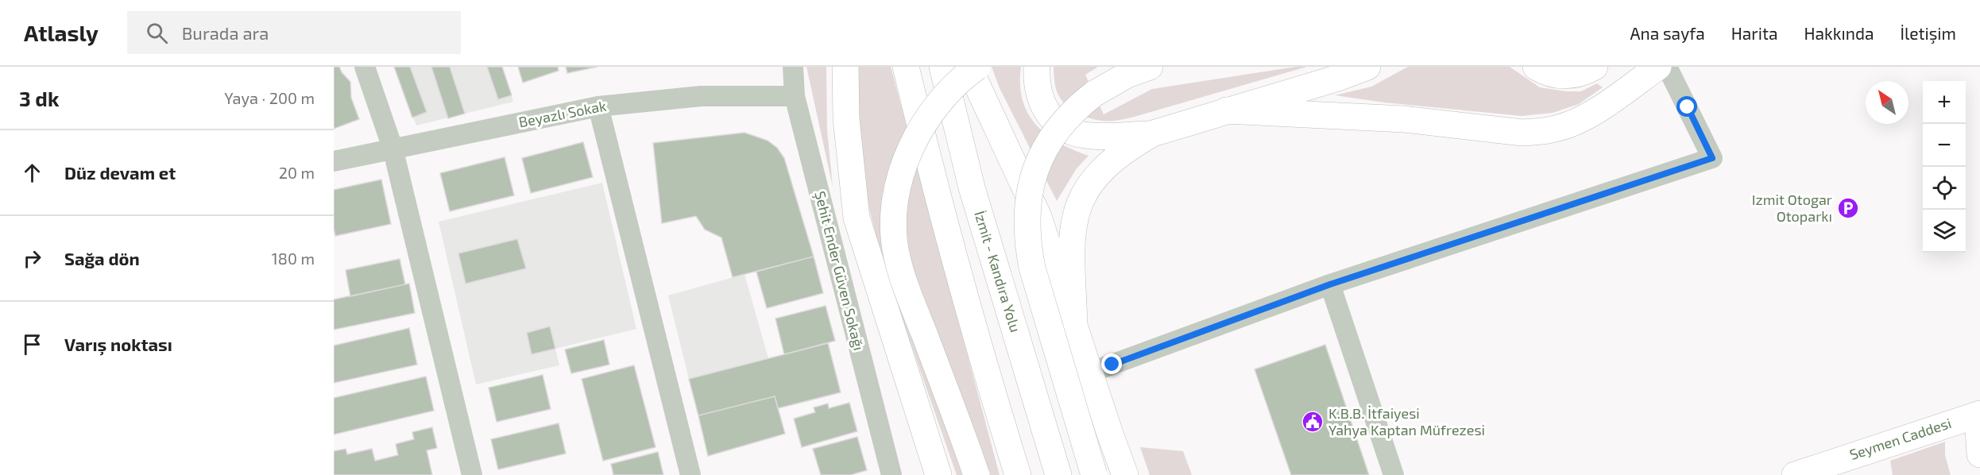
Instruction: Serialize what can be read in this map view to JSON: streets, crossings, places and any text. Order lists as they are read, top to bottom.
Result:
{
  "streets": {
    "main road": ["İzmit - Kandıra Yolu", "Seymen Caddesi"],
    "street": ["Beyazlı Sokak", "Şehit Ender Güven Sokağı"]
  },
  "crossings": [
    ["Beyazlı Sokak", "Şehit Ender Güven Sokağı"]
  ],
  "places": {
    "parking": ["Izmit Otogar Otoparkı"],
    "public building": ["K.B.B. İtfaiyesi Yahya Kaptan Müfrezesi"]
  },
  "north": "top left",
  "page": {
    "header": "Atlasly",
    "search": "Burada ara",
    "nav": [
      "Ana sayfa",
      "Harita",
      "Hakkında",
      "İletişim"
    ],
    "heading": ["3 dk", "Yaya · 200 m"],
    "map_buttons": ["+", "−"],
    "list": [
      ["Düz devam et", "20 m"],
      ["Sağa dön", "180 m"],
      "Varış noktası"
    ]
  }
}
